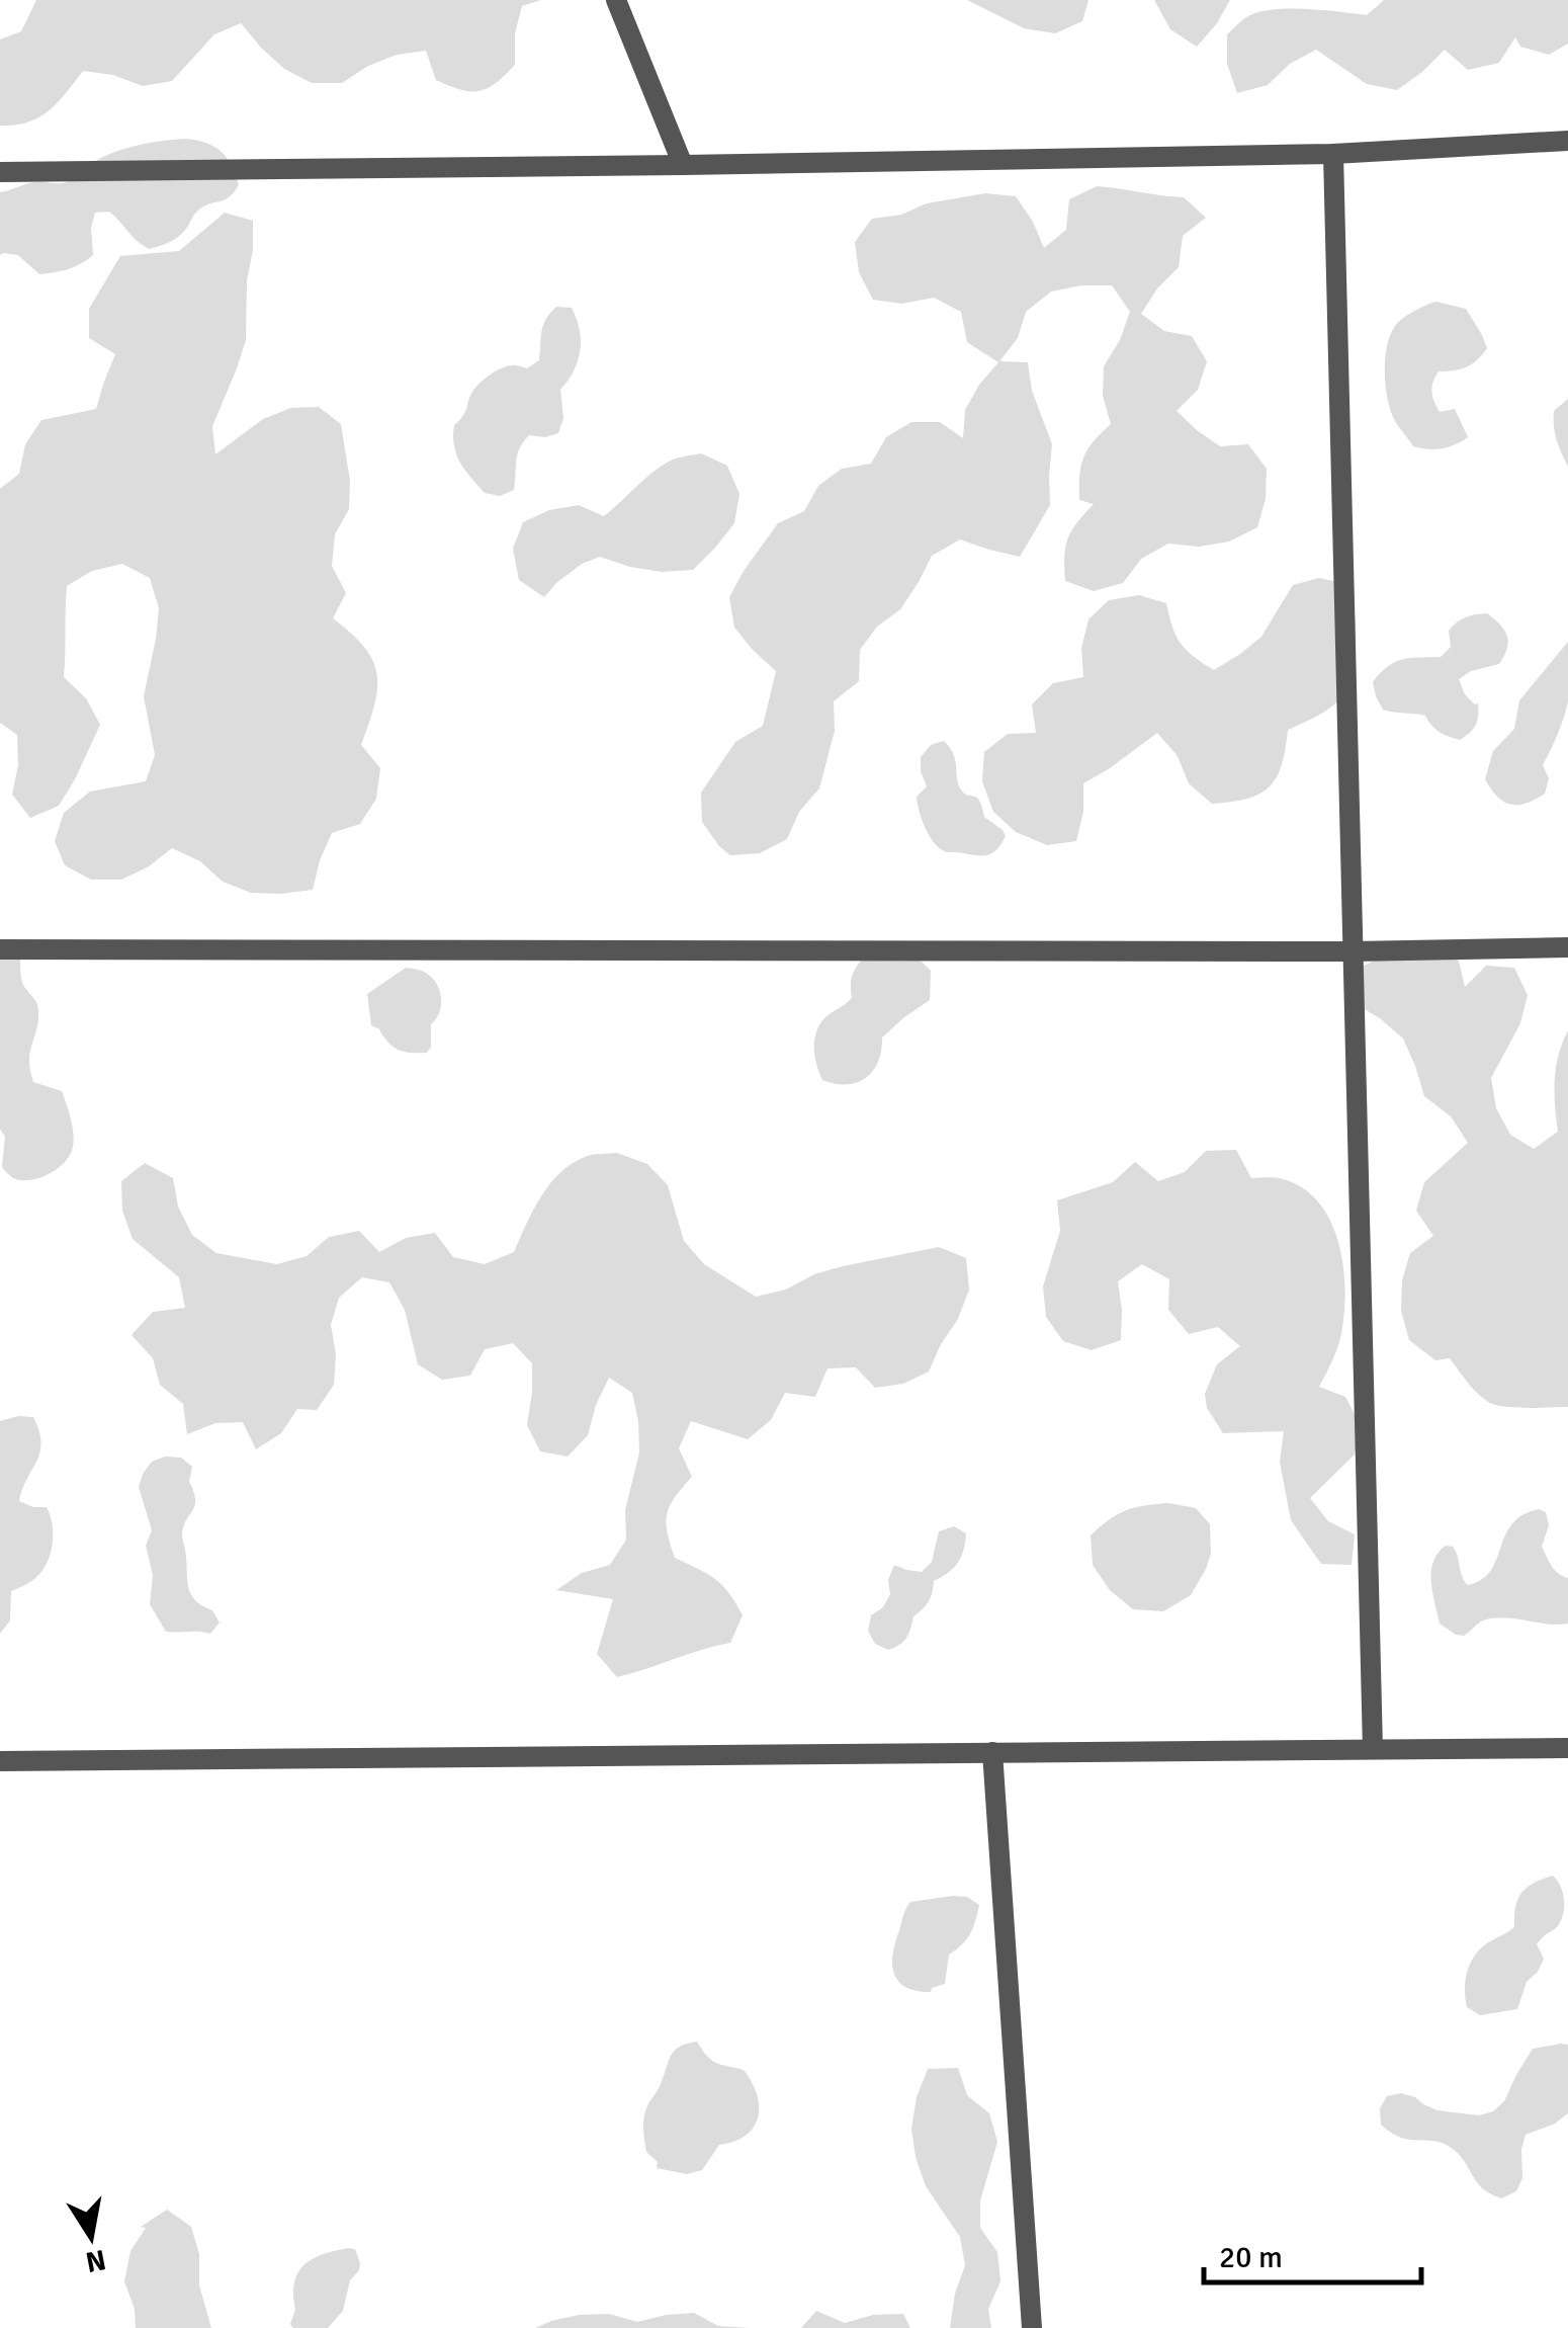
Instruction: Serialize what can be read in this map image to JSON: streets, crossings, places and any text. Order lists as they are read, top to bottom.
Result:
{
  "scale_bar": "20 m",
  "north": "bottom"
}
